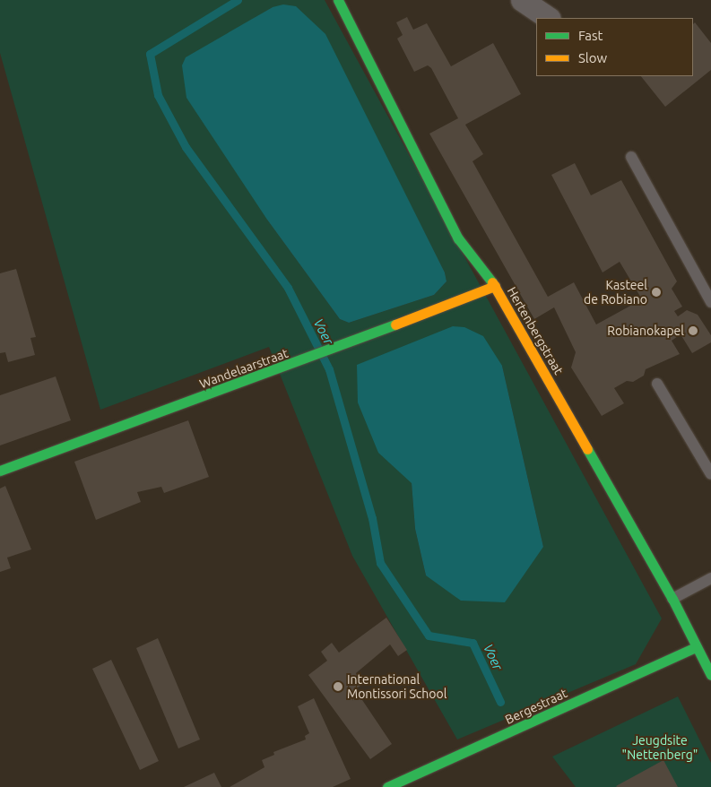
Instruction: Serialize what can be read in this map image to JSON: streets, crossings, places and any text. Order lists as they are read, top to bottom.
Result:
{
  "streets": {
    "street": ["Hertenbergstraat", "Wandelaarstraat", "Bergestraat"]
  },
  "crossings": [
    ["Hertenbergstraat", "Wandelaarstraat"],
    ["Hertenbergstraat", "Bergestraat"]
  ],
  "water": ["Voer"],
  "parks": ["Jeugdsite \"Nettenberg\""],
  "places": ["Kasteel de Robiano", "Robianokapel", "International Montissori School"],
  "legend": ["Fast", "Slow"]
}
